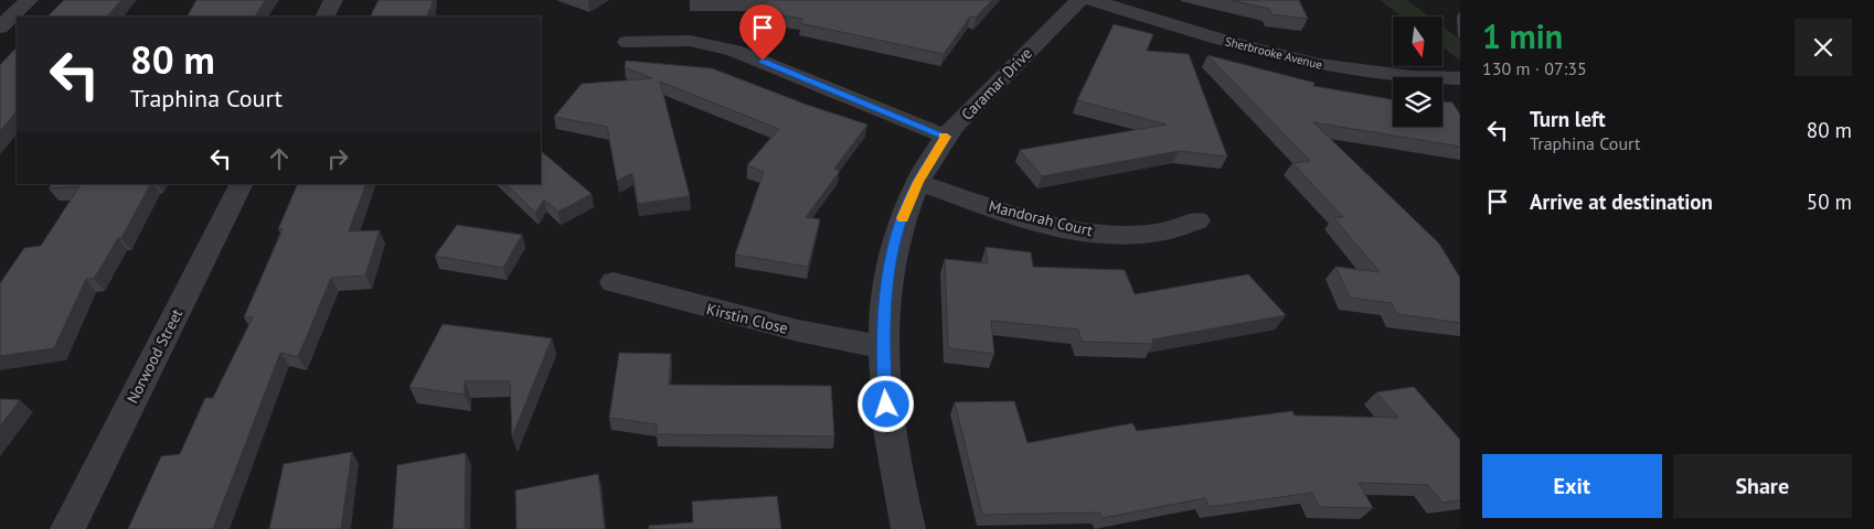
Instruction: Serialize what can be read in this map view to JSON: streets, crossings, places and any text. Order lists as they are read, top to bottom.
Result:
{
  "streets": {
    "street": [
      "Sherbrooke Avenue",
      "Caramar Drive",
      "Mandorah Court",
      "Kirstin Close",
      "Norwood Street"
    ]
  },
  "crossings": [
    ["Caramar Drive", "Mandorah Court"],
    ["Caramar Drive", "Kirstin Close"]
  ],
  "north": "bottom",
  "page": {
    "heading": ["1 min", "130 m · 07:35"],
    "turn": ["80 m", "Traphina Court"],
    "list": [
      {
        "name": "Turn left",
        "note": "Traphina Court",
        "value": "80 m"
      },
      {
        "name": "Arrive at destination",
        "value": "50 m"
      }
    ],
    "buttons": ["Exit", "Share"]
  }
}
